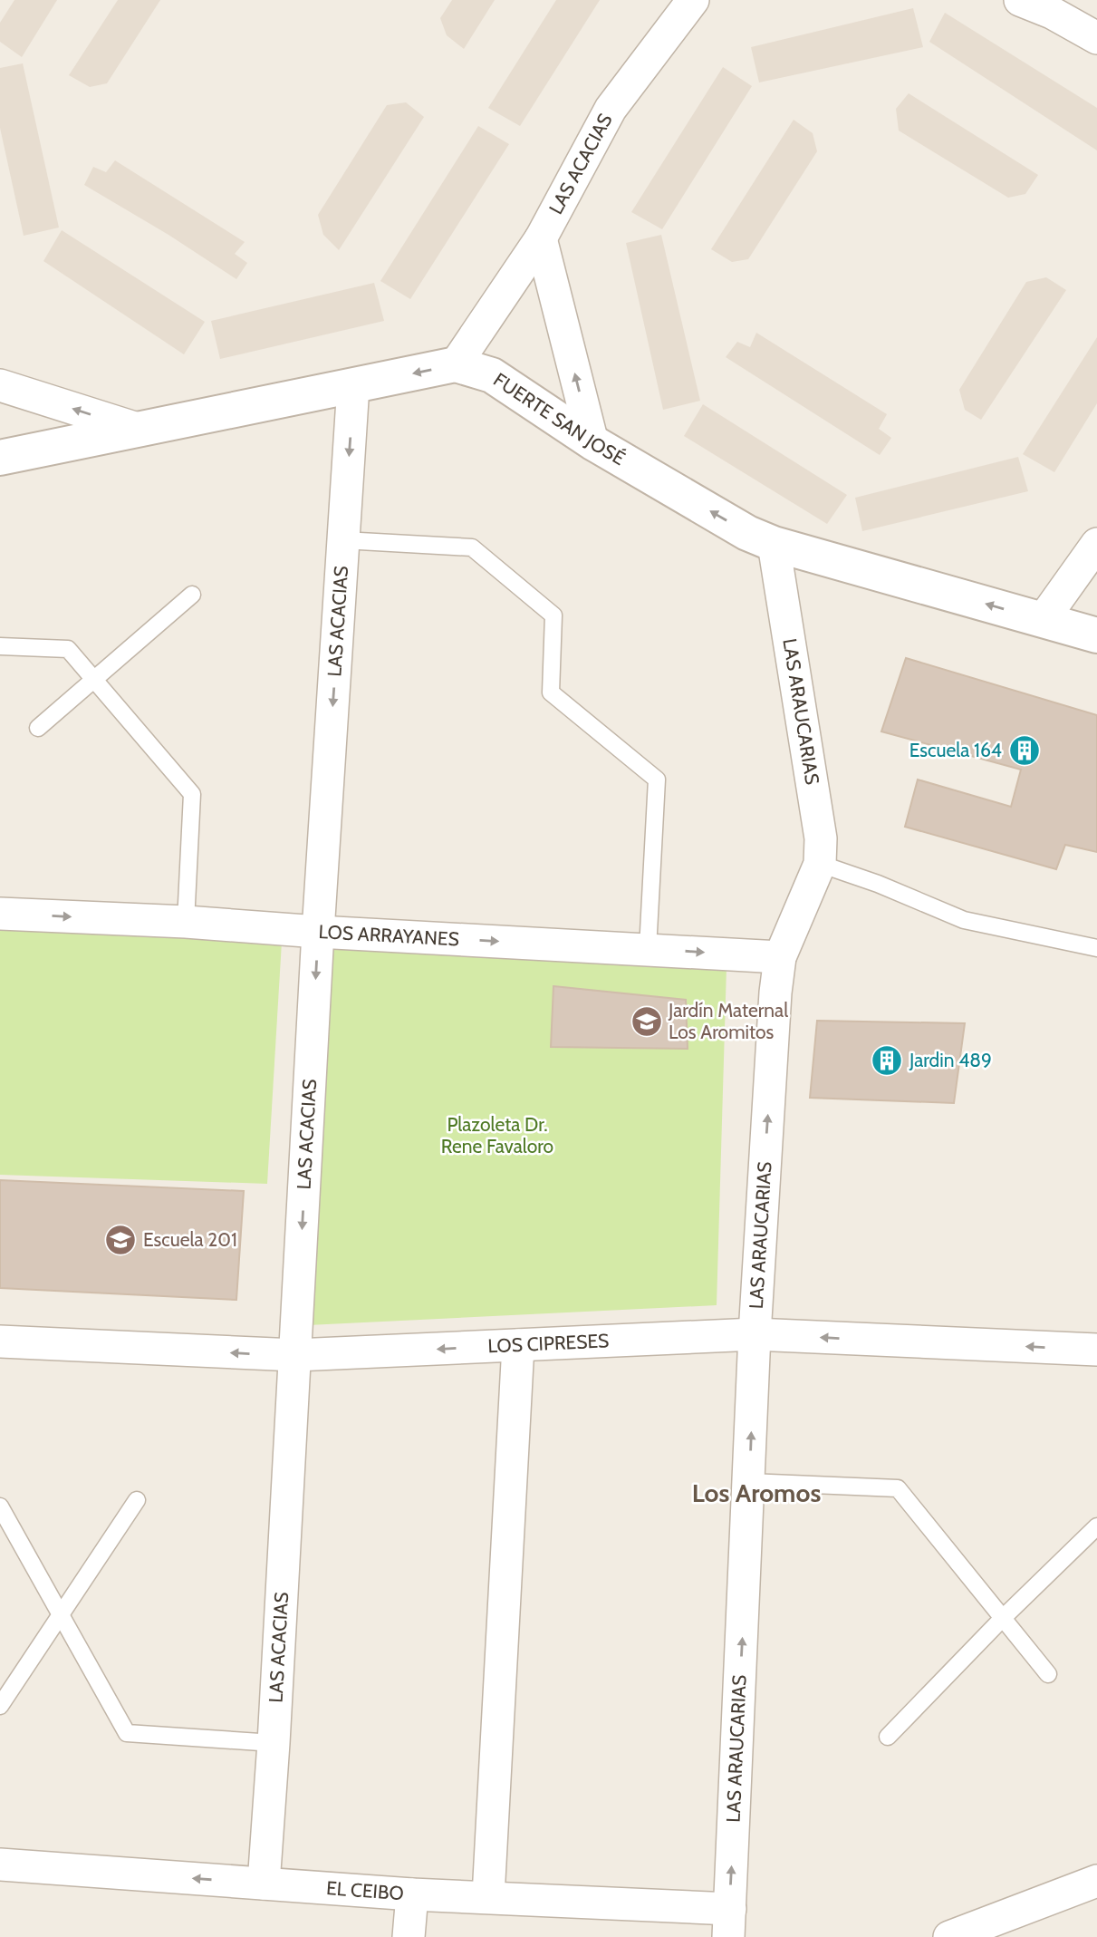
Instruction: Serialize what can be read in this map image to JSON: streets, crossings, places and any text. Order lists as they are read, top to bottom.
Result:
{
  "streets": {
    "street": [
      "LAS ACACIAS",
      "FUERTE SAN JOSÉ",
      "LAS ARAUCARIAS",
      "LOS ARRAYANES",
      "LOS CIPRESES",
      "EL CEIBO"
    ]
  },
  "crossings": [
    ["LAS ACACIAS", "FUERTE SAN JOSÉ"],
    ["LAS ACACIAS", "LOS ARRAYANES"],
    ["LAS ACACIAS", "LOS CIPRESES"],
    ["LAS ACACIAS", "EL CEIBO"],
    ["FUERTE SAN JOSÉ", "LAS ARAUCARIAS"],
    ["LAS ARAUCARIAS", "LOS ARRAYANES"],
    ["LAS ARAUCARIAS", "LOS CIPRESES"],
    ["LAS ARAUCARIAS", "EL CEIBO"]
  ],
  "one_way": [
    "LAS ACACIAS",
    "FUERTE SAN JOSÉ",
    "LOS ARRAYANES",
    "LOS CIPRESES",
    "EL CEIBO"
  ],
  "districts": ["Los Aromos"],
  "parks": ["Plazoleta Dr. Rene Favaloro"],
  "places": {
    "building": ["Escuela 164", "Jardin 489"],
    "school or university": ["Jardín Maternal Los Aromitos", "Escuela 201"]
  }
}
